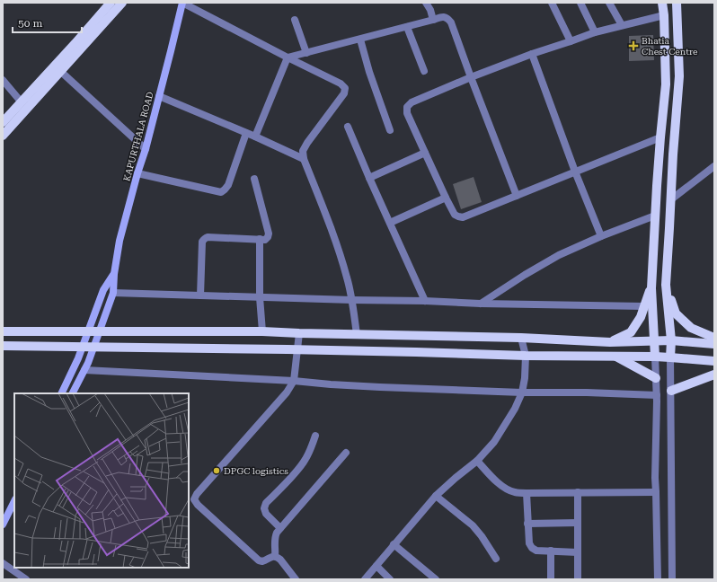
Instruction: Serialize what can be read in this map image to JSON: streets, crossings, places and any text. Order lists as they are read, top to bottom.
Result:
{
  "streets": {
    "main road": ["KAPURTHALA ROAD"]
  },
  "places": {
    "health": ["Bhatia Chest Centre"],
    "other": ["DPGC logistics"]
  },
  "scale_bar": "50 m"
}
